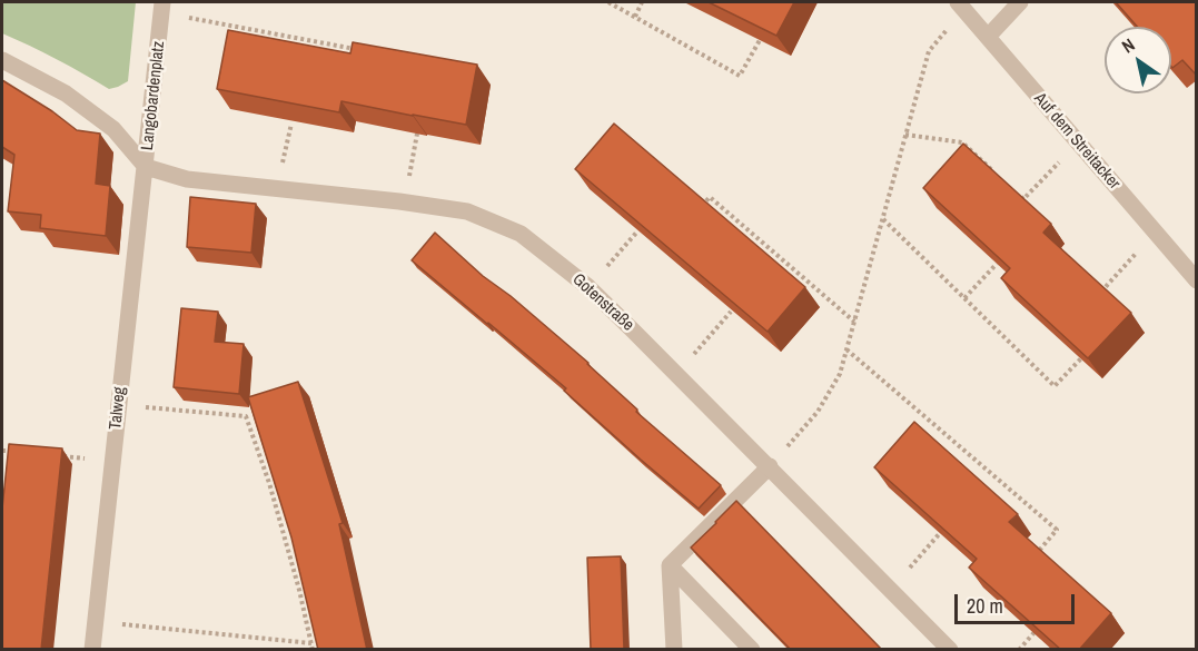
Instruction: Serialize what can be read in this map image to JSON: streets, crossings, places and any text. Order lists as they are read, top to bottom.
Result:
{
  "streets": {
    "street": [
      "Langobardenplatz",
      "Auf dem Streitacker",
      "Gotenstraße",
      "Talweg"
    ]
  },
  "crossings": [
    ["Langobardenplatz", "Gotenstraße"],
    ["Langobardenplatz", "Talweg"],
    ["Gotenstraße", "Talweg"]
  ],
  "scale_bar": "20 m",
  "north": "top left"
}
